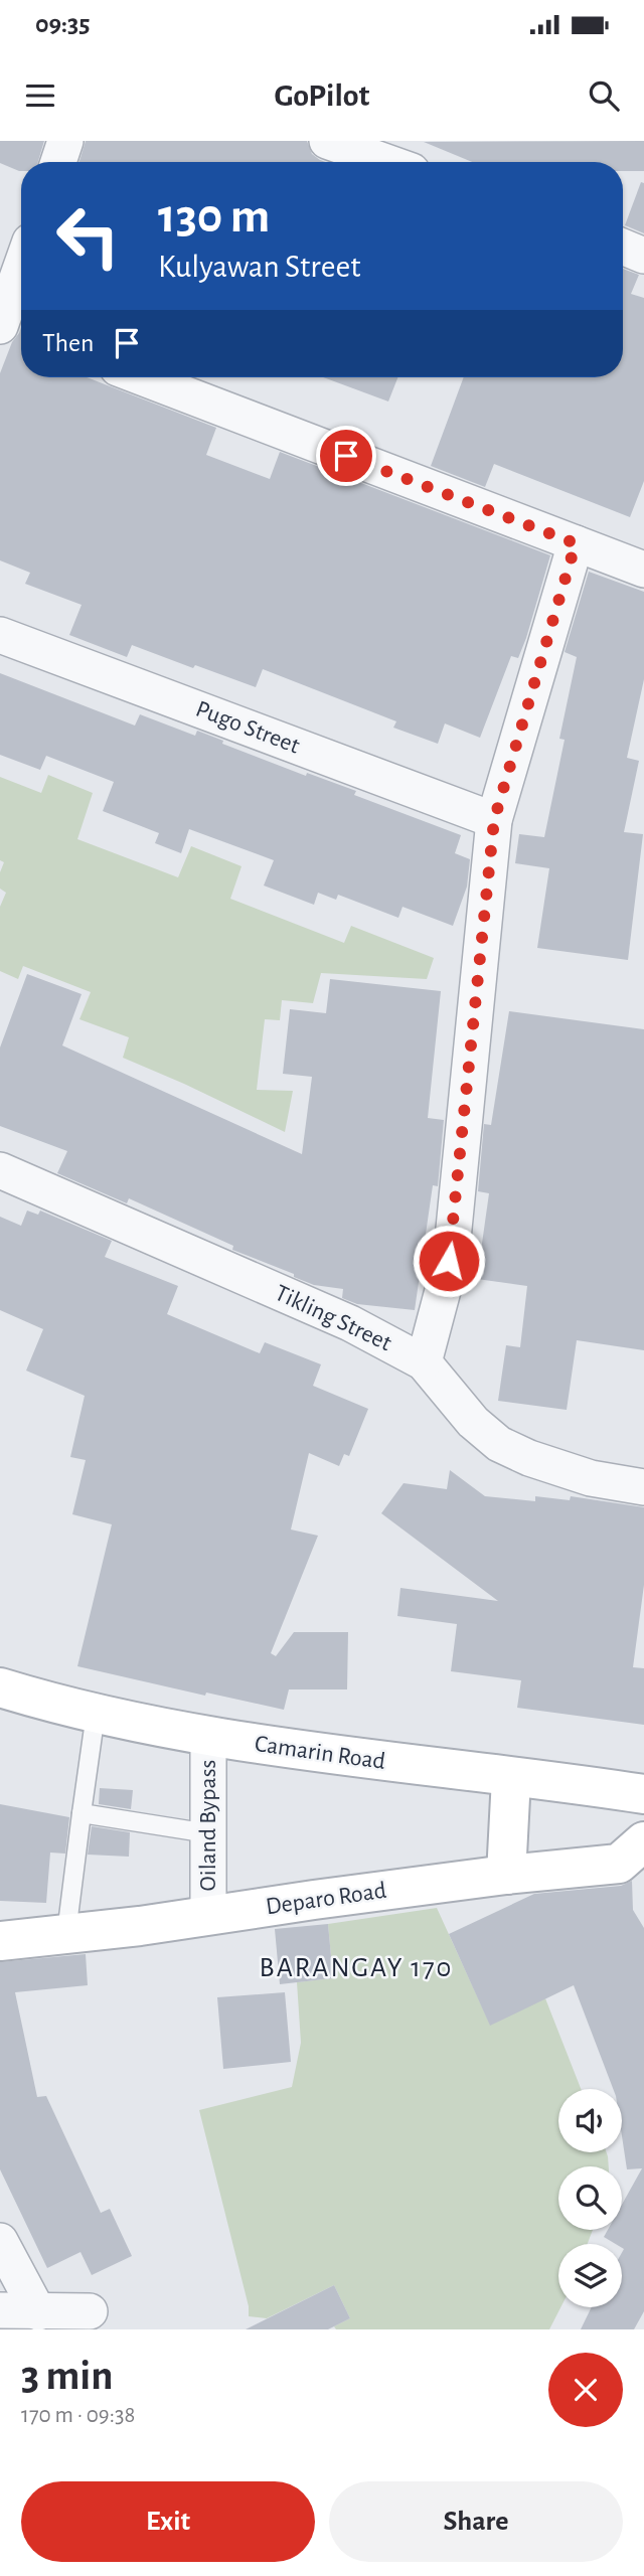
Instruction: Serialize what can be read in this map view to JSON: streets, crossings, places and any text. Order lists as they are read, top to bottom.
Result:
{
  "streets": {
    "main road": ["Camarin Road", "Deparo Road"],
    "street": ["Pugo Street", "Tikling Street", "Oiland Bypass"]
  },
  "crossings": [
    ["Camarin Road", "Oiland Bypass"],
    ["Oiland Bypass", "Deparo Road"]
  ],
  "districts": ["BARANGAY 170"],
  "page": {
    "status": "09:35",
    "header": "GoPilot",
    "turn": ["130 m", "Kulyawan Street"],
    "then": "Then",
    "heading": ["3 min", "170 m · 09:38"],
    "buttons": ["Exit", "Share"]
  }
}
